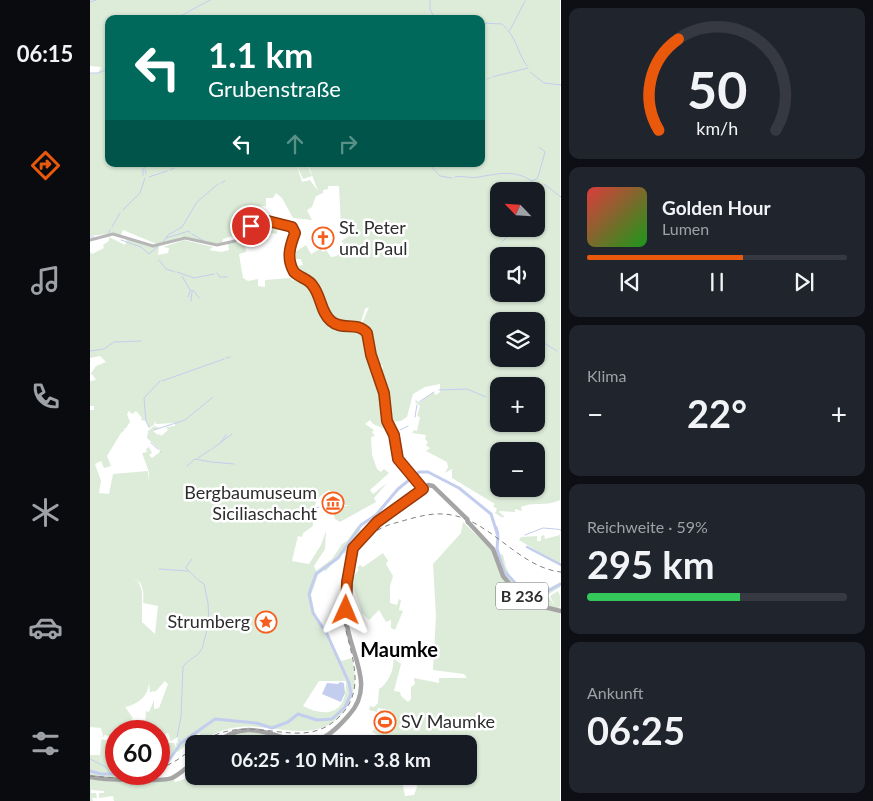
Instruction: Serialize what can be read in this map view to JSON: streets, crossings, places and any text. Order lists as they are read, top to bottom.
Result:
{
  "streets": {
    "main road": ["B 236"]
  },
  "districts": ["Maumke"],
  "places": {
    "church": ["St. Peter und Paul"],
    "museum": ["Bergbaumuseum Siciliaschacht"],
    "place": ["Strumberg"],
    "sports": ["SV Maumke"]
  },
  "north": "top left",
  "page": {
    "tabs": "06:15",
    "turn": ["1.1 km", "Grubenstraße"],
    "map_buttons": ["+", "−"],
    "song": ["Golden Hour", "Lumen"],
    "tile": [
      "Klima",
      ["Reichweite · 59%", "295 km"],
      ["Ankunft", "06:25"]
    ],
    "heat": ["−", "22°", "+"],
    "limit": "60",
    "trip": "06:25 · 10 Min. · 3.8 km",
    "gauge": ["50", "km/h"]
  }
}
